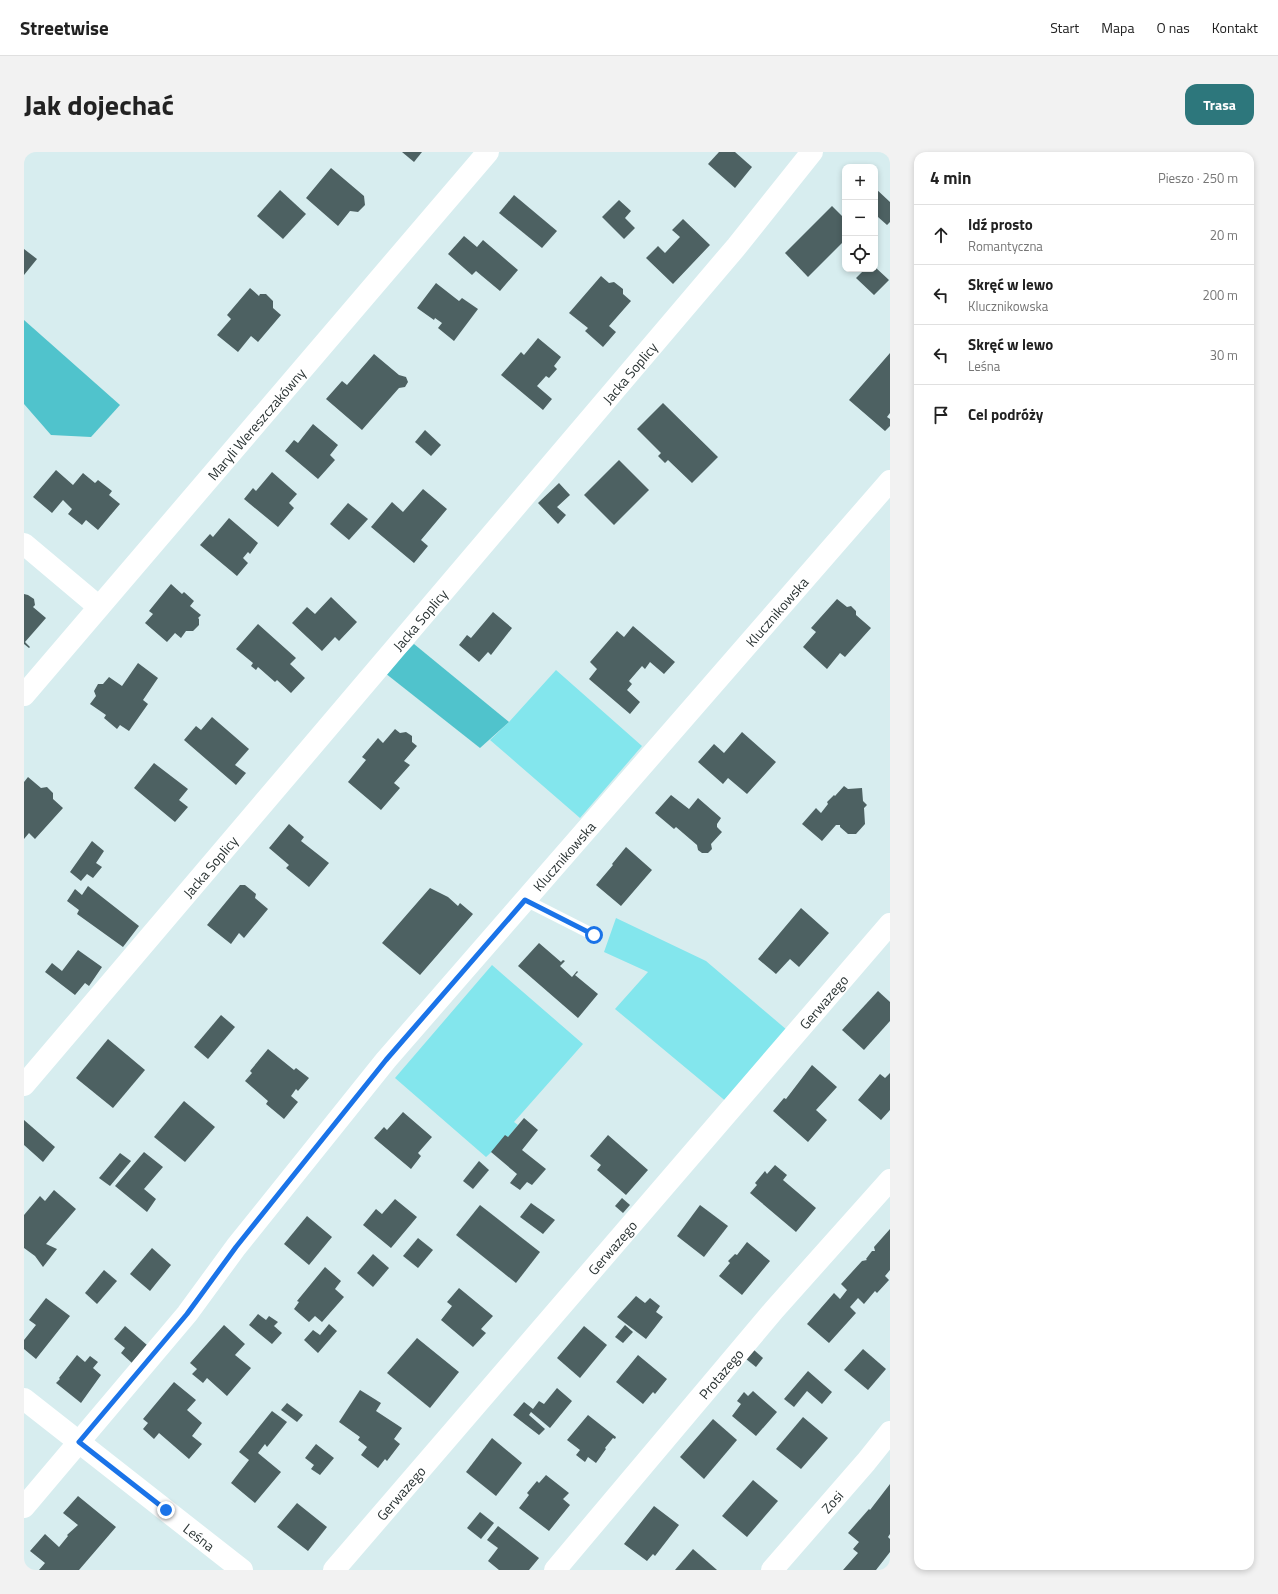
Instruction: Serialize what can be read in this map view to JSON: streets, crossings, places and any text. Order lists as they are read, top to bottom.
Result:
{
  "streets": {
    "street": [
      "Jacka Soplicy",
      "Maryli Wereszczakówny",
      "Klucznikowska",
      "Gerwazego",
      "Protazego",
      "Zosi",
      "Leśna"
    ]
  },
  "crossings": [
    ["Klucznikowska", "Leśna"]
  ],
  "page": {
    "header": "Streetwise",
    "nav": [
      "Start",
      "Mapa",
      "O nas",
      "Kontakt"
    ],
    "title": "Jak dojechać",
    "buttons": "Trasa",
    "heading": ["4 min", "Pieszo · 250 m"],
    "map_buttons": ["+", "−"],
    "list": [
      ["Idź prosto", "Romantyczna", "20 m"],
      ["Skręć w lewo", "Klucznikowska", "200 m"],
      ["Skręć w lewo", "Leśna", "30 m"],
      "Cel podróży"
    ]
  }
}
